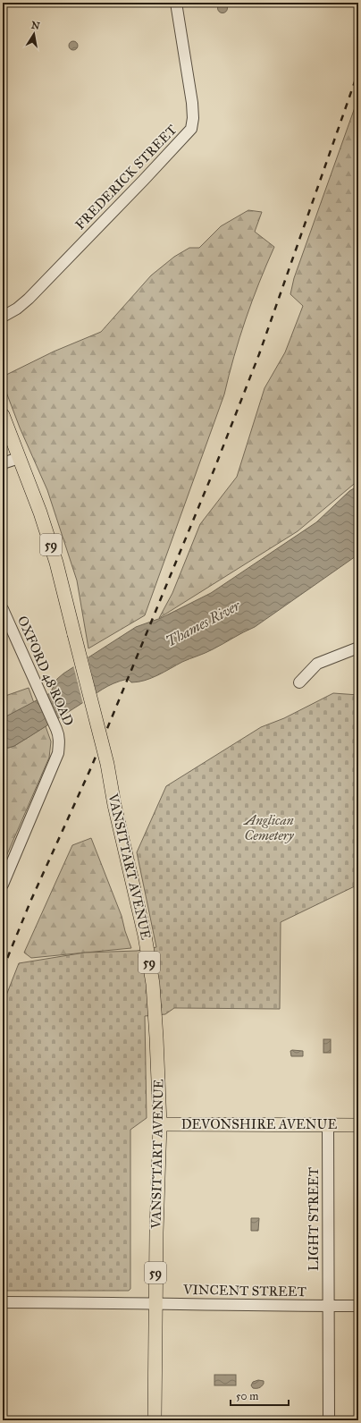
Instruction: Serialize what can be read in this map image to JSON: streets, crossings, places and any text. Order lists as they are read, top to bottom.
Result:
{
  "streets": {
    "main road": ["59", "VANSITTART AVENUE", "DEVONSHIRE AVENUE"],
    "street": [
      "FREDERICK STREET",
      "OXFORD 48 ROAD",
      "LIGHT STREET",
      "VINCENT STREET"
    ]
  },
  "crossings": [
    ["VANSITTART AVENUE", "DEVONSHIRE AVENUE"],
    ["VANSITTART AVENUE", "VINCENT STREET"],
    ["DEVONSHIRE AVENUE", "LIGHT STREET"],
    ["LIGHT STREET", "VINCENT STREET"]
  ],
  "water": ["Thames River"],
  "parks": ["Anglican Cemetery"],
  "scale_bar": "50 m",
  "north": "top"
}
